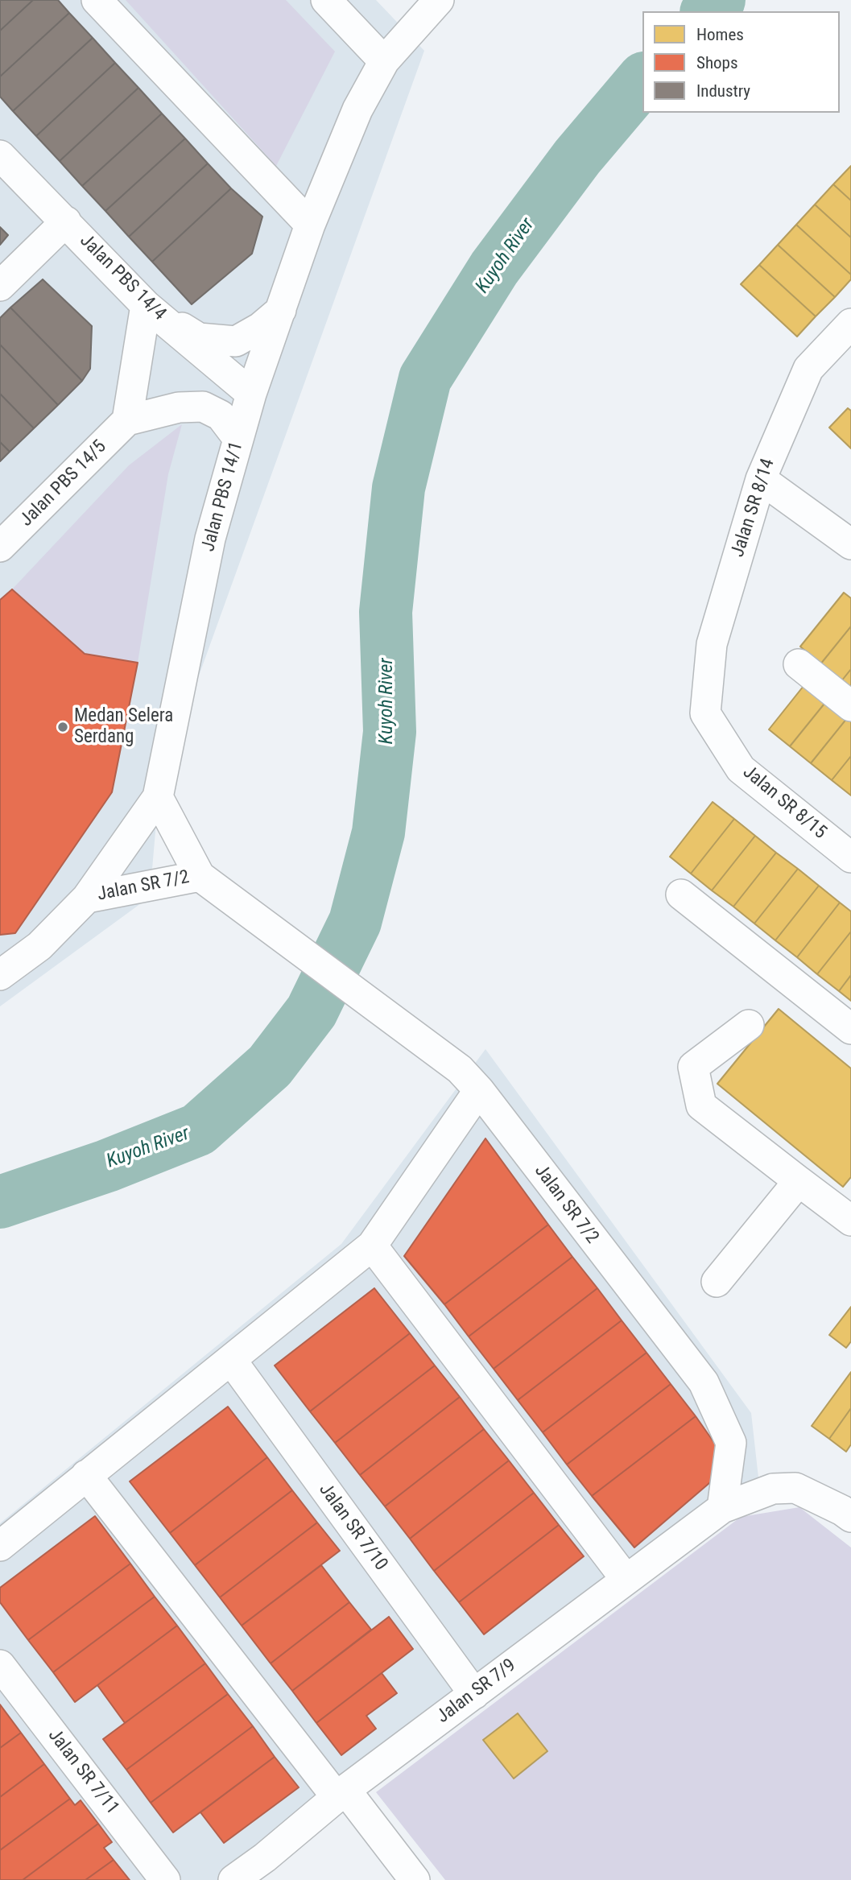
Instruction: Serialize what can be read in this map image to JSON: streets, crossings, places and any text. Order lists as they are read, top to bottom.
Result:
{
  "streets": {
    "street": [
      "Jalan PBS 14/4",
      "Jalan PBS 14/5",
      "Jalan PBS 14/1",
      "Jalan SR 8/14",
      "Jalan SR 8/15",
      "Jalan SR 7/2",
      "Jalan SR 7/10",
      "Jalan SR 7/9",
      "Jalan SR 7/11"
    ]
  },
  "crossings": [
    ["Jalan PBS 14/4", "Jalan PBS 14/1"],
    ["Jalan PBS 14/1", "Jalan SR 7/2"],
    ["Jalan SR 8/14", "Jalan SR 8/15"],
    ["Jalan SR 7/2", "Jalan SR 7/9"],
    ["Jalan SR 7/10", "Jalan SR 7/9"]
  ],
  "water": ["Kuyoh River"],
  "places": ["Medan Selera Serdang"],
  "legend": ["Homes", "Shops", "Industry"]
}
